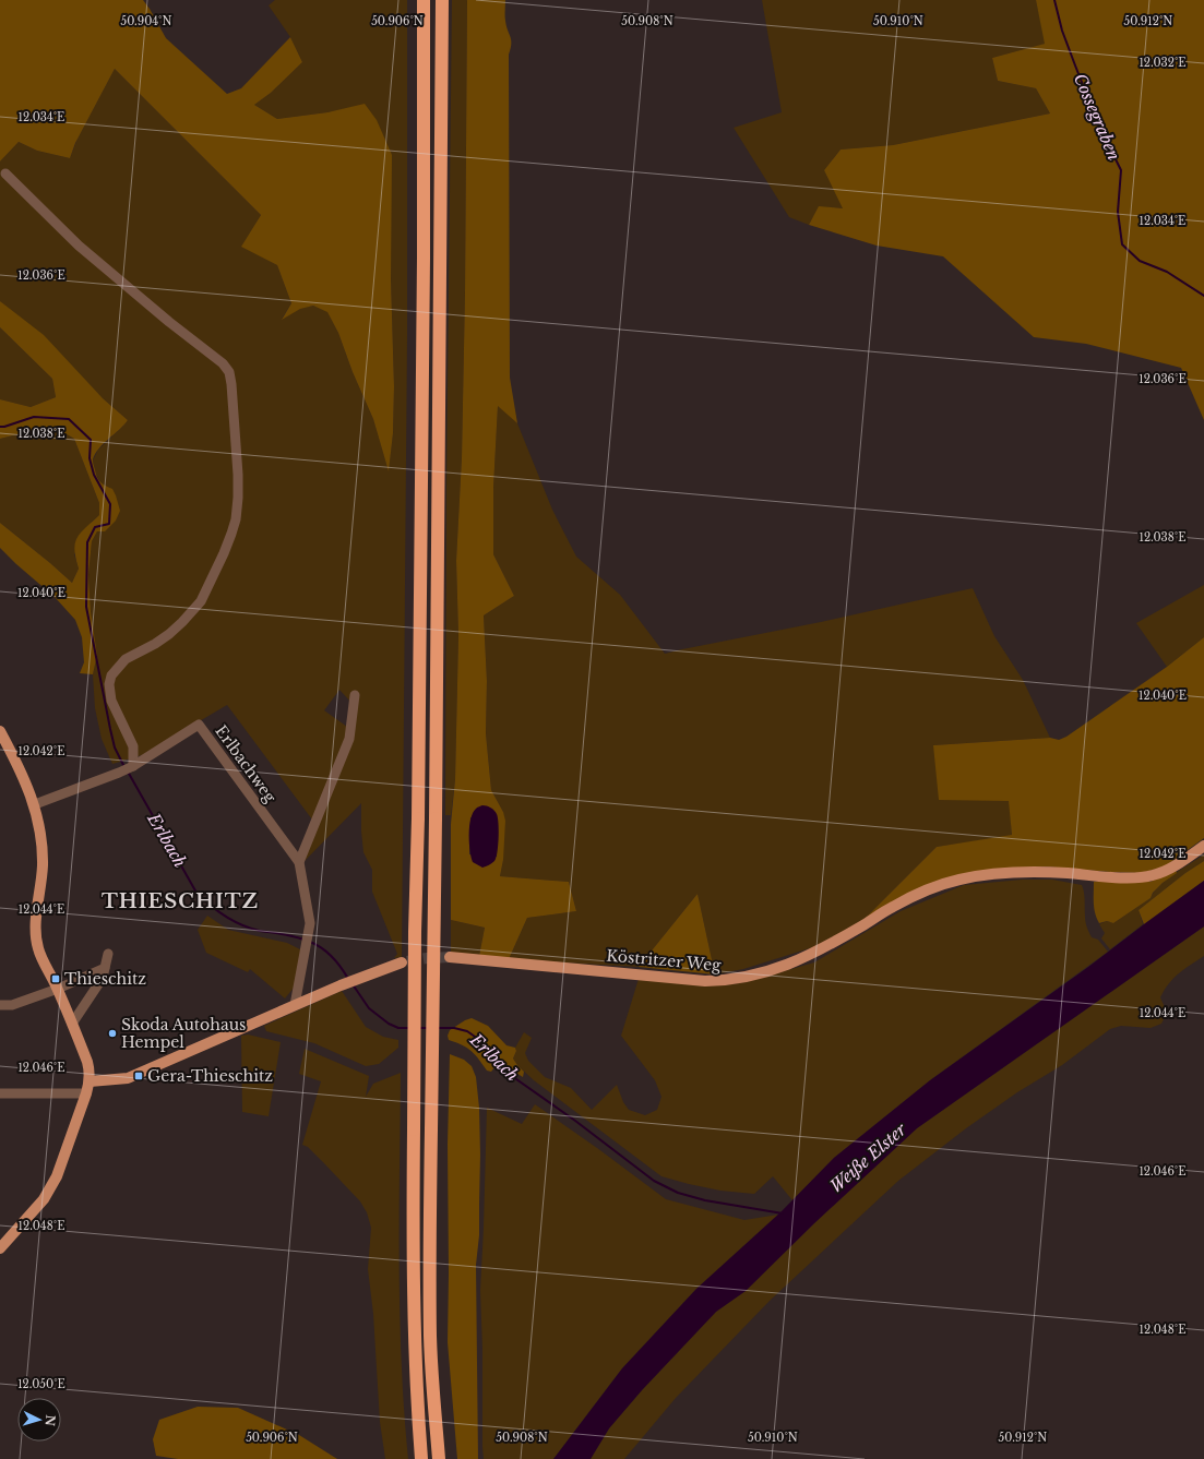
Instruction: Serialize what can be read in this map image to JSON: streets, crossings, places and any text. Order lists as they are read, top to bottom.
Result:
{
  "streets": {
    "main road": ["Köstritzer Weg"],
    "street": ["Erlbachweg"]
  },
  "districts": ["THIESCHITZ"],
  "water": ["Cossegraben", "Erlbach", "Weiße Elster"],
  "places": {
    "transit": ["Thieschitz", "Gera-Thieschitz"],
    "other": ["Skoda Autohaus Hempel"]
  },
  "north": "right",
  "coordinates": [
    "50.904°N",
    "50.906°N",
    "50.908°N",
    "50.910°N",
    "50.912°N",
    "12.032°E",
    "12.034°E",
    "12.036°E",
    "12.038°E",
    "12.040°E",
    "12.042°E",
    "12.044°E",
    "12.046°E",
    "12.048°E",
    "12.050°E"
  ]
}
